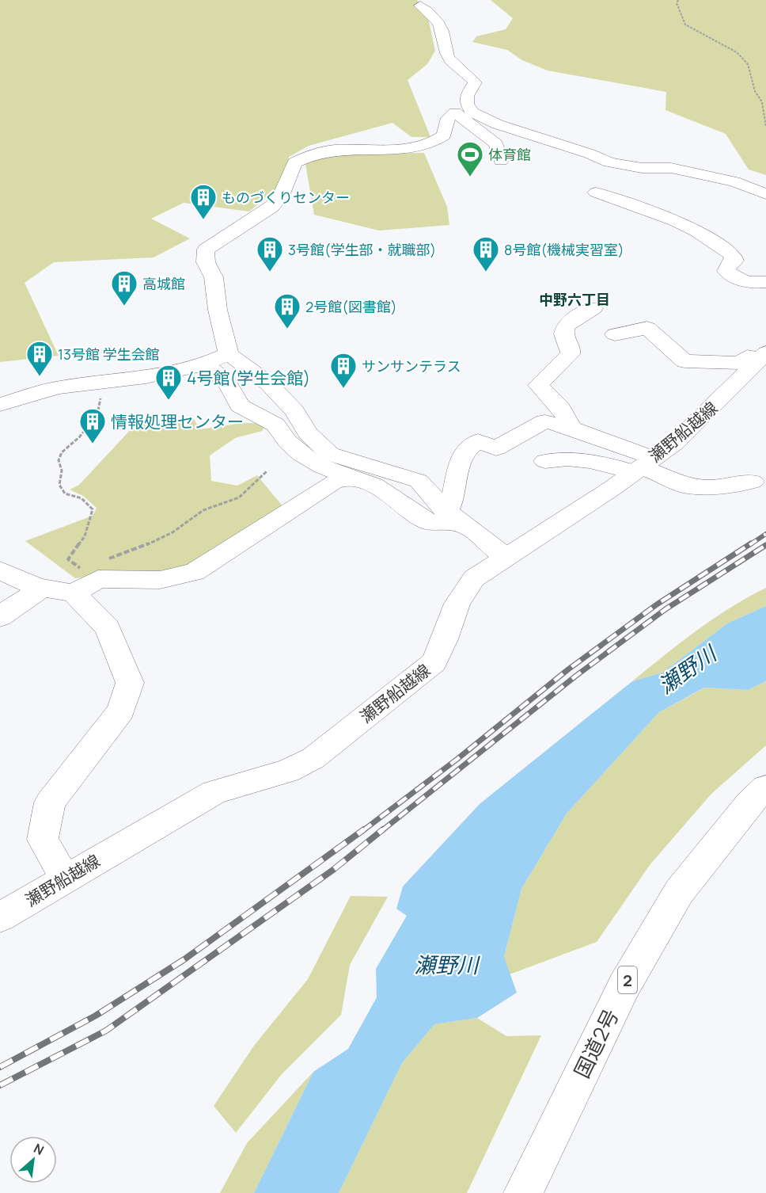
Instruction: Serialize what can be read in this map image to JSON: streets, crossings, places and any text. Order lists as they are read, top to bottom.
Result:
{
  "streets": {
    "main road": ["瀬野船越線", "2", "国道2号"]
  },
  "districts": ["中野六丁目"],
  "water": ["瀬野川"],
  "places": {
    "sports": ["体育館"],
    "building": [
      "ものづくりセンター",
      "3号館(学生部・就職部)",
      "8号館(機械実習室)",
      "高城館",
      "2号館(図書館)",
      "13号館 学生会館",
      "サンサンテラス",
      "4号館(学生会館)",
      "情報処理センター"
    ]
  },
  "north": "top right"
}
